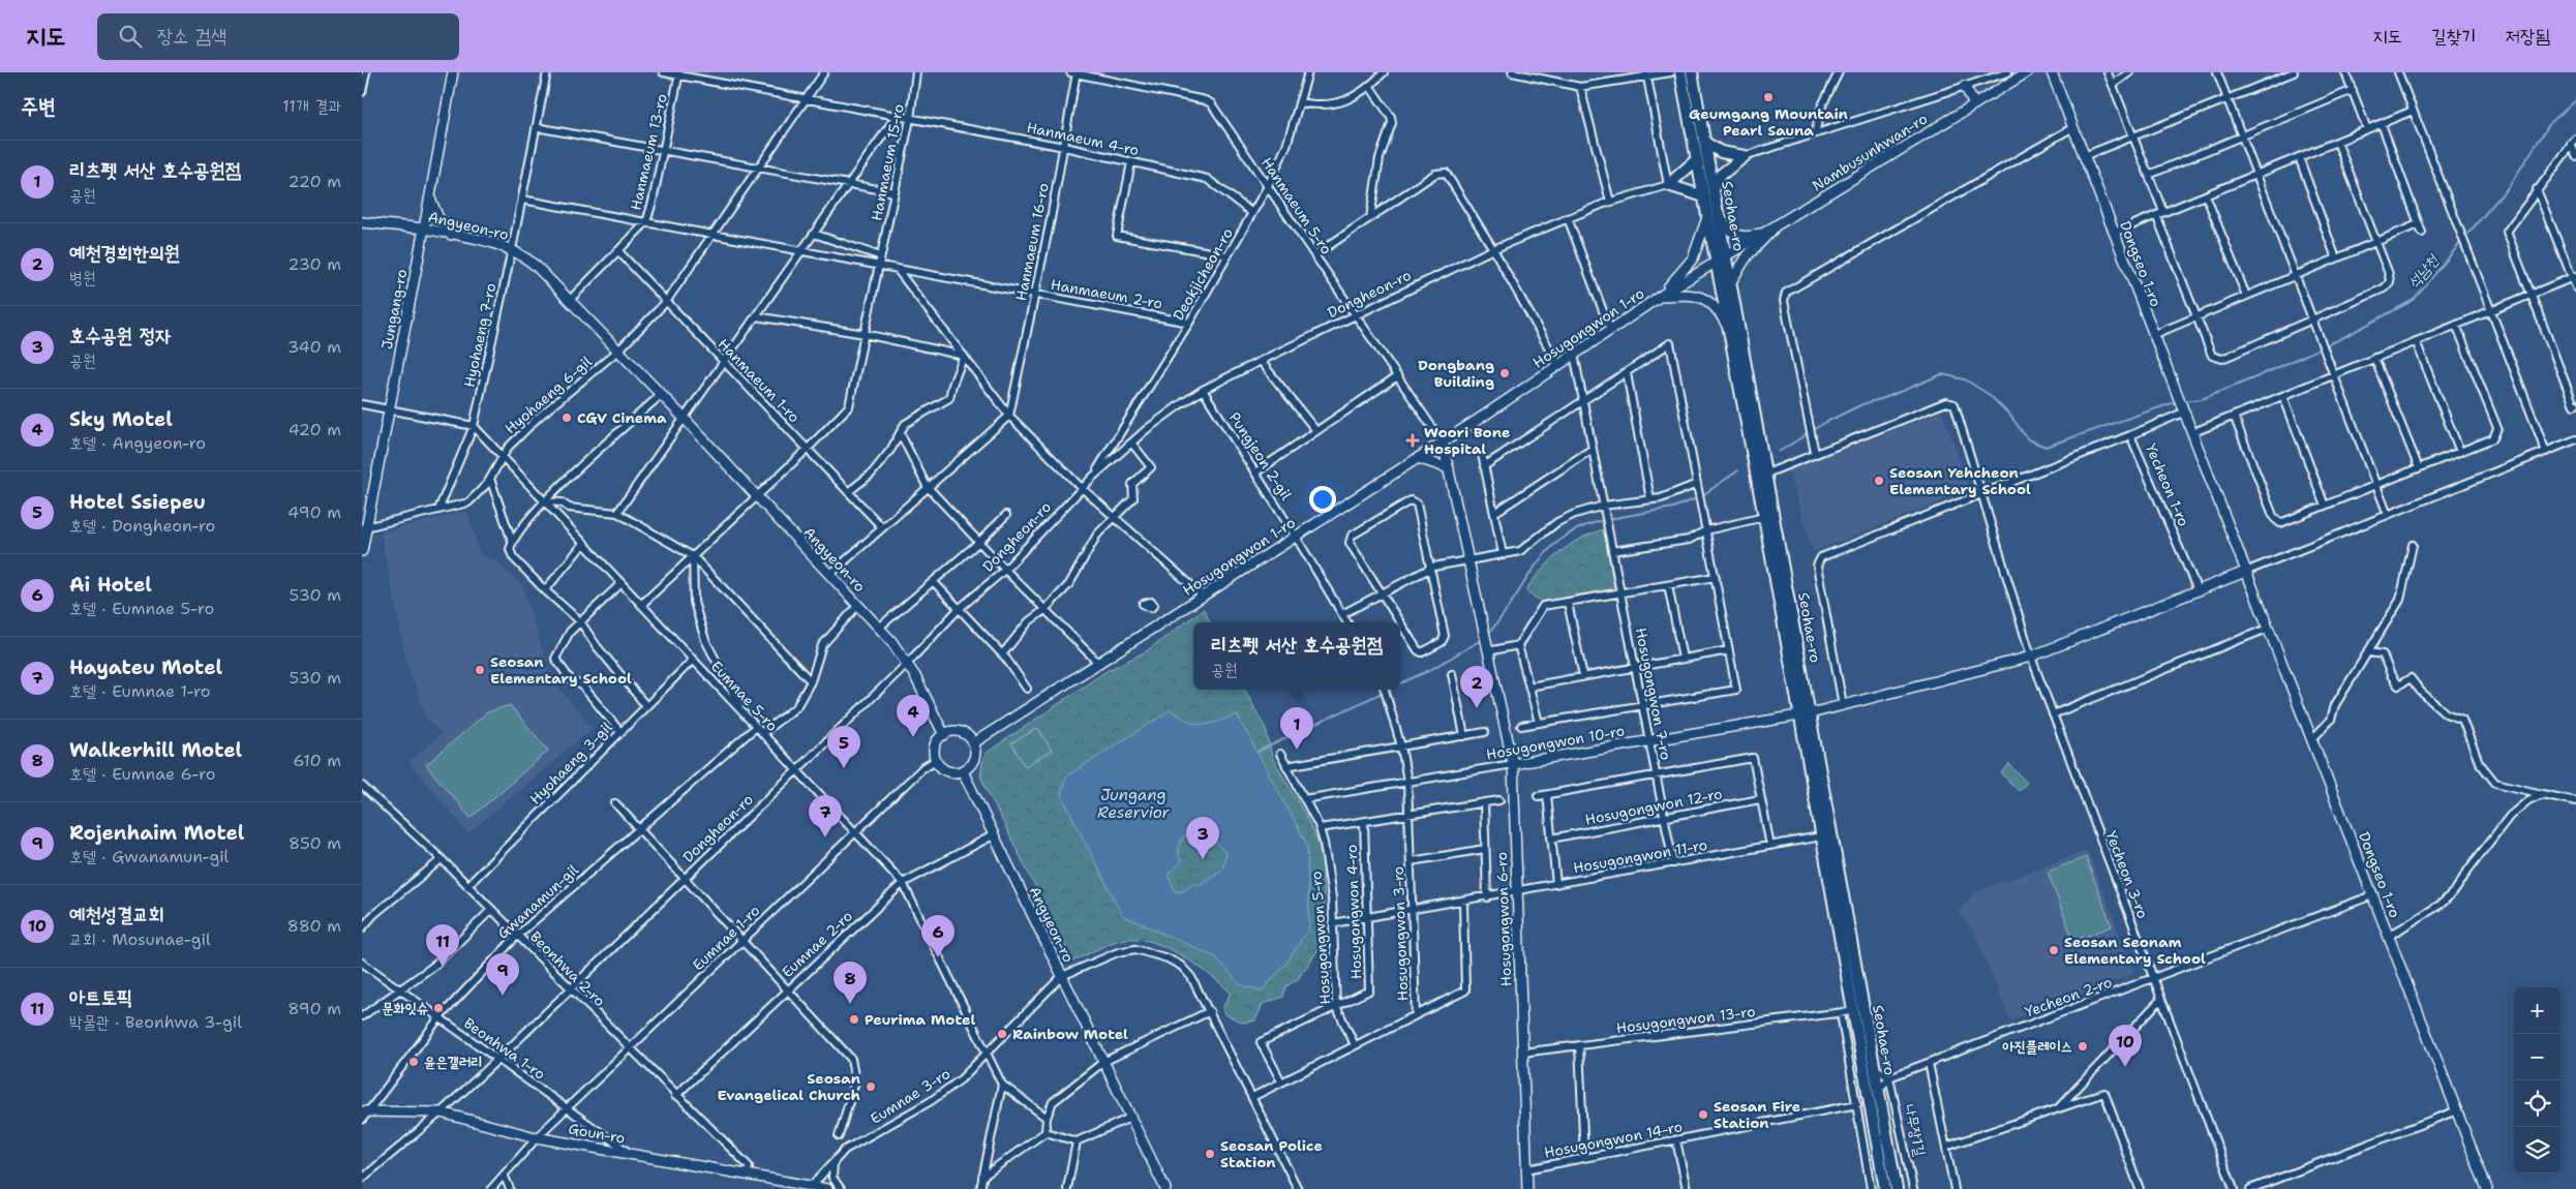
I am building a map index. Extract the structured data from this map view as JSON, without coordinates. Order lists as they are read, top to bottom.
{
  "streets": {
    "main road": ["Seohae-ro"],
    "street": [
      "Hanmaeum 4-ro",
      "Hanmaeum 13-ro",
      "Nambusunhwan-ro",
      "Hanmaeum 15-ro",
      "Hanmaeum 5-ro",
      "Angyeon-ro",
      "Hanmaeum 16-ro",
      "Dongseo 1-ro",
      "Deokjicheon-ro",
      "Hanmaeum 2-ro",
      "Dongheon-ro",
      "Jungang-ro",
      "Hosugongwon 1-ro",
      "Hyohaeng 7-ro",
      "Hanmaeum 1-ro",
      "Hyohaeng 6-gil",
      "Pungjeon 2-gil",
      "Yecheon 1-ro",
      "Hosugongwon 7-ro",
      "Eumnae 5-ro",
      "Hosugongwon 10-ro",
      "Hyohaeng 3-gil",
      "Hosugongwon 12-ro",
      "Hosugongwon 11-ro",
      "Yecheon 3-ro",
      "Gwanamun-gil",
      "Hosugongwon 4-ro",
      "Hosugongwon 6-ro",
      "Hosugongwon 3-ro",
      "Eumnae 1-ro",
      "Hosugongwon 5-ro",
      "Eumnae 2-ro",
      "Beonhwa 2-ro",
      "Yecheon 2-ro",
      "Hosugongwon 13-ro",
      "Beonhwa 1-ro",
      "Eumnae 3-ro",
      "나무장1길",
      "Goun-ro",
      "Hosugongwon 14-ro"
    ]
  },
  "crossings": [
    ["Hanmaeum 4-ro", "Hanmaeum 13-ro"],
    ["Hanmaeum 4-ro", "Hanmaeum 15-ro"],
    ["Hanmaeum 4-ro", "Hanmaeum 16-ro"],
    ["Hanmaeum 4-ro", "Deokjicheon-ro"],
    ["Hanmaeum 13-ro", "Angyeon-ro"],
    ["Hanmaeum 13-ro", "Hanmaeum 2-ro"],
    ["Hanmaeum 13-ro", "Hanmaeum 1-ro"],
    ["Nambusunhwan-ro", "Seohae-ro"],
    ["Nambusunhwan-ro", "Hosugongwon 1-ro"],
    ["Hanmaeum 15-ro", "Angyeon-ro"],
    ["Hanmaeum 15-ro", "Hanmaeum 2-ro"],
    ["Hanmaeum 15-ro", "Hanmaeum 1-ro"],
    ["Hanmaeum 15-ro", "Eumnae 5-ro"],
    ["Hanmaeum 5-ro", "Hanmaeum 16-ro"],
    ["Hanmaeum 5-ro", "Deokjicheon-ro"],
    ["Hanmaeum 5-ro", "Dongheon-ro"],
    ["Hanmaeum 5-ro", "Hosugongwon 1-ro"],
    ["Seohae-ro", "Hosugongwon 1-ro"],
    ["Seohae-ro", "Hosugongwon 10-ro"],
    ["Seohae-ro", "Hosugongwon 11-ro"],
    ["Seohae-ro", "Yecheon 2-ro"],
    ["Seohae-ro", "Hosugongwon 13-ro"],
    ["Angyeon-ro", "Dongheon-ro"],
    ["Angyeon-ro", "Jungang-ro"],
    ["Angyeon-ro", "Hosugongwon 1-ro"],
    ["Angyeon-ro", "Hyohaeng 7-ro"],
    ["Angyeon-ro", "Hyohaeng 6-gil"],
    ["Angyeon-ro", "Eumnae 1-ro"],
    ["Angyeon-ro", "Eumnae 2-ro"],
    ["Angyeon-ro", "Eumnae 3-ro"],
    ["Hanmaeum 16-ro", "Hanmaeum 2-ro"],
    ["Dongseo 1-ro", "Yecheon 2-ro"],
    ["Deokjicheon-ro", "Hanmaeum 2-ro"],
    ["Deokjicheon-ro", "Dongheon-ro"],
    ["Hanmaeum 2-ro", "Hyohaeng 7-ro"],
    ["Dongheon-ro", "Pungjeon 2-gil"],
    ["Dongheon-ro", "Eumnae 5-ro"],
    ["Dongheon-ro", "Beonhwa 2-ro"],
    ["Dongheon-ro", "Beonhwa 1-ro"],
    ["Dongheon-ro", "Goun-ro"],
    ["Jungang-ro", "Hyohaeng 6-gil"],
    ["Hosugongwon 1-ro", "Pungjeon 2-gil"],
    ["Hosugongwon 1-ro", "Eumnae 1-ro"],
    ["Hyohaeng 7-ro", "Hyohaeng 6-gil"],
    ["Hyohaeng 7-ro", "Eumnae 5-ro"],
    ["Hyohaeng 6-gil", "Eumnae 5-ro"],
    ["Yecheon 1-ro", "Yecheon 3-ro"],
    ["Hosugongwon 7-ro", "Hosugongwon 10-ro"],
    ["Hosugongwon 7-ro", "Hosugongwon 12-ro"],
    ["Hosugongwon 7-ro", "Hosugongwon 11-ro"],
    ["Eumnae 5-ro", "Hyohaeng 3-gil"],
    ["Eumnae 5-ro", "Gwanamun-gil"],
    ["Eumnae 5-ro", "Eumnae 1-ro"],
    ["Eumnae 5-ro", "Eumnae 2-ro"],
    ["Eumnae 5-ro", "Eumnae 3-ro"],
    ["Hosugongwon 10-ro", "Hosugongwon 6-ro"],
    ["Hosugongwon 10-ro", "Hosugongwon 3-ro"],
    ["Hosugongwon 10-ro", "Hosugongwon 5-ro"],
    ["Hyohaeng 3-gil", "Beonhwa 2-ro"],
    ["Hosugongwon 12-ro", "Hosugongwon 11-ro"],
    ["Hosugongwon 11-ro", "Hosugongwon 4-ro"],
    ["Hosugongwon 11-ro", "Hosugongwon 6-ro"],
    ["Hosugongwon 11-ro", "Hosugongwon 3-ro"],
    ["Hosugongwon 11-ro", "Hosugongwon 5-ro"],
    ["Yecheon 3-ro", "Yecheon 2-ro"],
    ["Gwanamun-gil", "Beonhwa 2-ro"],
    ["Gwanamun-gil", "Beonhwa 1-ro"],
    ["Gwanamun-gil", "Goun-ro"],
    ["Hosugongwon 4-ro", "Hosugongwon 3-ro"],
    ["Hosugongwon 4-ro", "Hosugongwon 5-ro"],
    ["Hosugongwon 6-ro", "Hosugongwon 13-ro"],
    ["Hosugongwon 6-ro", "Hosugongwon 14-ro"],
    ["Hosugongwon 3-ro", "Hosugongwon 5-ro"],
    ["Eumnae 1-ro", "Beonhwa 2-ro"],
    ["Eumnae 1-ro", "Beonhwa 1-ro"],
    ["Eumnae 1-ro", "Goun-ro"],
    ["Eumnae 2-ro", "Beonhwa 2-ro"],
    ["Beonhwa 2-ro", "Goun-ro"],
    ["Yecheon 2-ro", "나무장1길"],
    ["Beonhwa 1-ro", "Goun-ro"],
    ["Eumnae 3-ro", "Goun-ro"]
  ],
  "water": ["석남천", "Jungang Reservior"],
  "places": {
    "other": [
      "Geumgang Mountain Pearl Sauna",
      "Dongbang Building",
      "CGV Cinema",
      "Seosan Yehcheon Elementary School",
      "Seosan Elementary School",
      "Seosan Seonam Elementary School",
      "문화잇슈",
      "Peurima Motel",
      "Rainbow Motel",
      "아진플레이스",
      "윤은갤러리",
      "Seosan Evangelical Church",
      "Seosan Fire Station",
      "Seosan Police Station"
    ],
    "health": ["Woori Bone Hospital"]
  },
  "page": {
    "header": "지도",
    "search": "장소 검색",
    "nav": ["지도", "길찾기", "저장됨"],
    "heading": ["주변", "11개 결과"],
    "list": [
      {
        "mark": "1",
        "name": "리츠펫 서산 호수공원점",
        "note": "공원",
        "value": "220 m"
      },
      {
        "mark": "2",
        "name": "예천경희한의원",
        "note": "병원",
        "value": "230 m"
      },
      {
        "mark": "3",
        "name": "호수공원 정자",
        "note": "공원",
        "value": "340 m"
      },
      {
        "mark": "4",
        "name": "Sky Motel",
        "note": "호텔 · Angyeon-ro",
        "value": "420 m"
      },
      {
        "mark": "5",
        "name": "Hotel Ssiepeu",
        "note": "호텔 · Dongheon-ro",
        "value": "490 m"
      },
      {
        "mark": "6",
        "name": "Ai Hotel",
        "note": "호텔 · Eumnae 5-ro",
        "value": "530 m"
      },
      {
        "mark": "7",
        "name": "Hayateu Motel",
        "note": "호텔 · Eumnae 1-ro",
        "value": "530 m"
      },
      {
        "mark": "8",
        "name": "Walkerhill Motel",
        "note": "호텔 · Eumnae 6-ro",
        "value": "610 m"
      },
      {
        "mark": "9",
        "name": "Rojenhaim Motel",
        "note": "호텔 · Gwanamun-gil",
        "value": "850 m"
      },
      {
        "mark": "10",
        "name": "예천성결교회",
        "note": "교회 · Mosunae-gil",
        "value": "880 m"
      },
      {
        "mark": "11",
        "name": "아트토픽",
        "note": "박물관 · Beonhwa 3-gil",
        "value": "890 m"
      }
    ],
    "popup": ["리츠펫 서산 호수공원점", "공원"],
    "pins": [
      "2",
      "4",
      "1",
      "5",
      "7",
      "3",
      "6",
      "11",
      "9",
      "8",
      "10"
    ],
    "map_buttons": ["+", "−"]
  }
}
